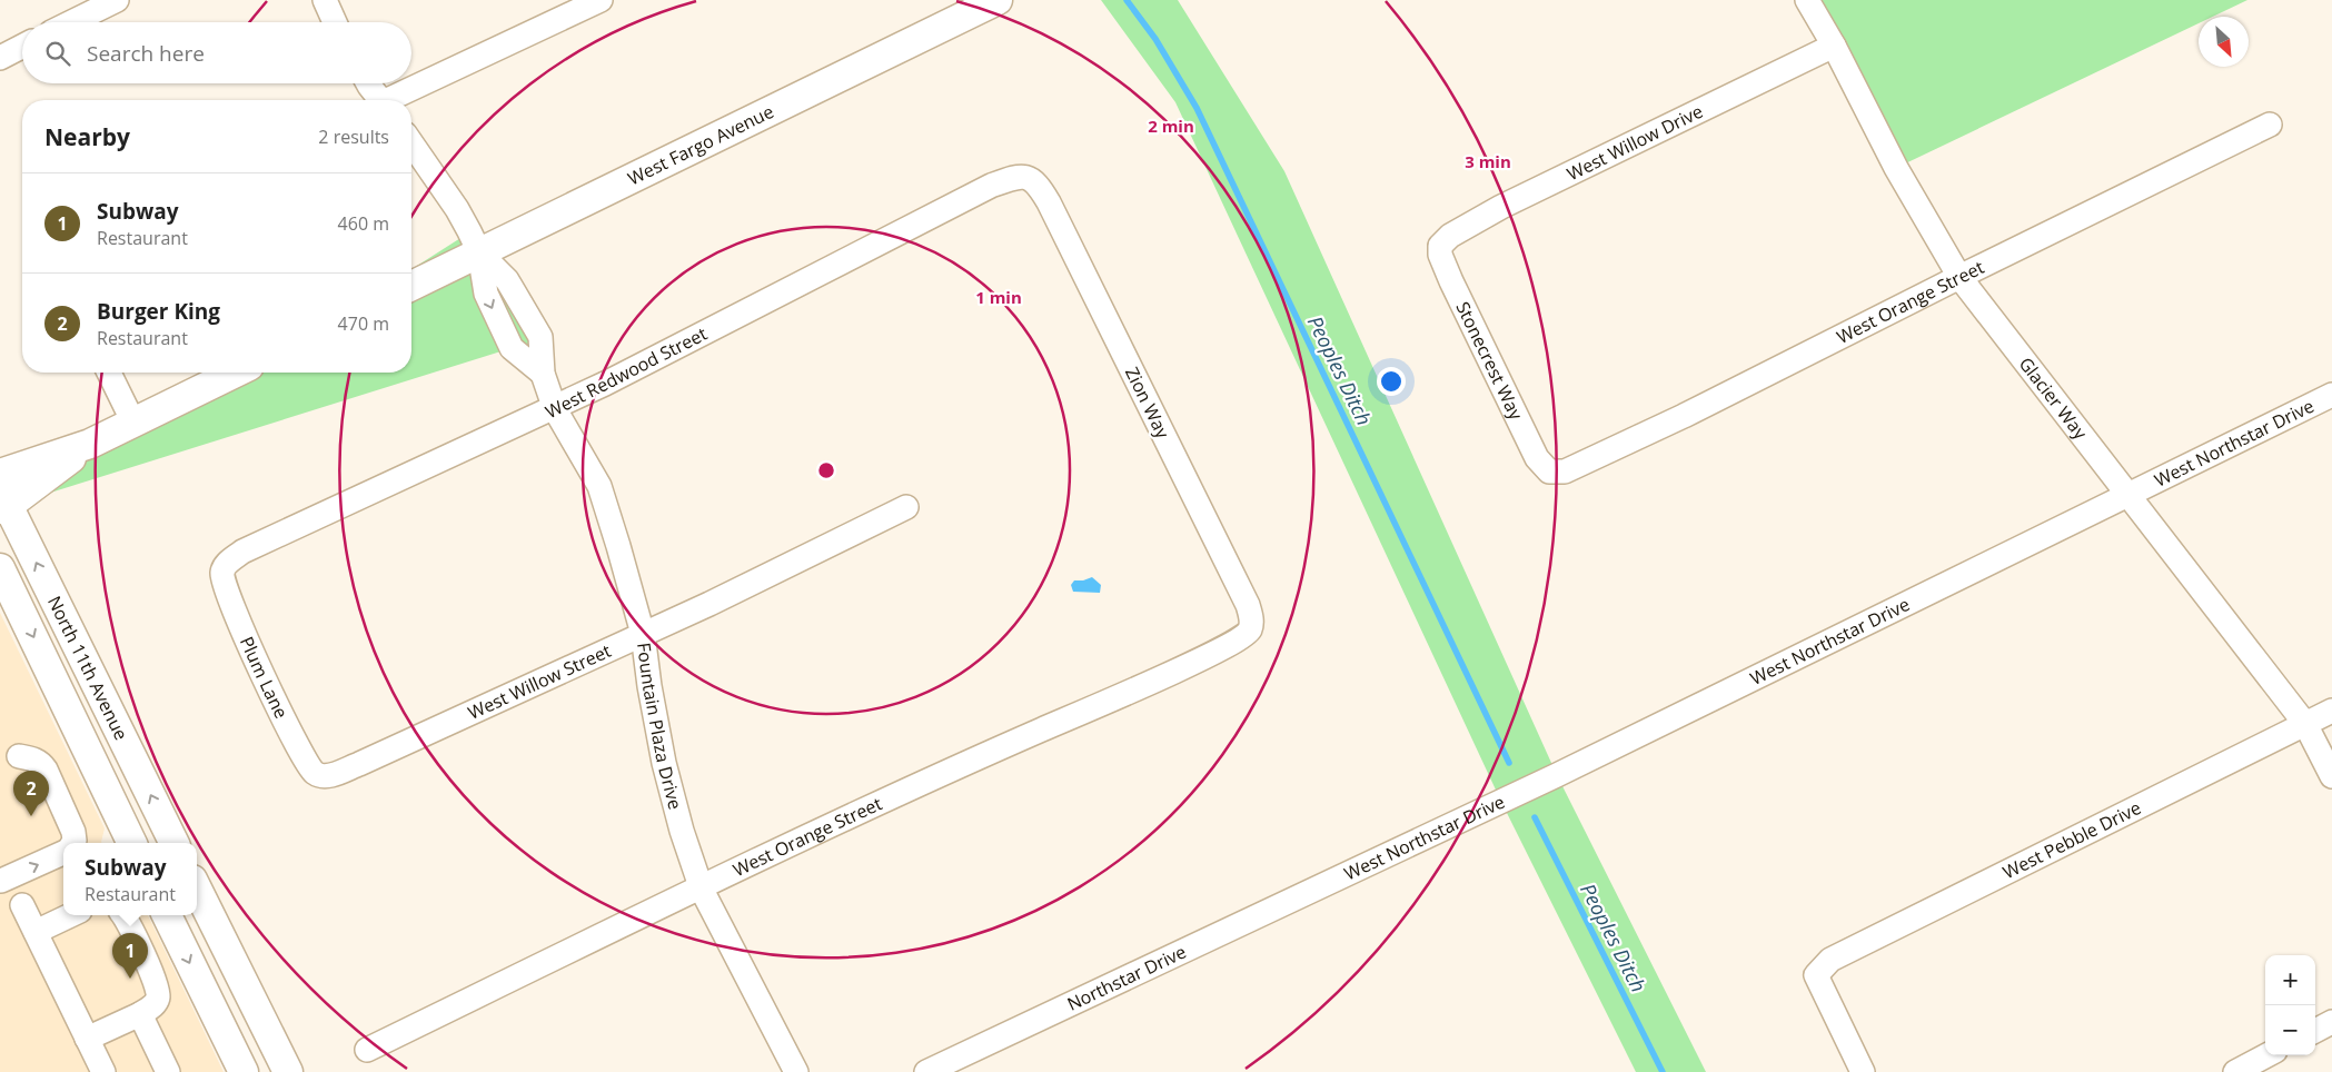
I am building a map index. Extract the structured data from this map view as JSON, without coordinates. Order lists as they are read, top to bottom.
{
  "streets": {
    "main road": ["West Fargo Avenue", "North 11th Avenue"],
    "street": [
      "West Willow Drive",
      "West Orange Street",
      "Stonecrest Way",
      "West Redwood Street",
      "Glacier Way",
      "Zion Way",
      "West Northstar Drive",
      "Plum Lane",
      "West Willow Street",
      "Fountain Plaza Drive",
      "West Pebble Drive",
      "Northstar Drive"
    ]
  },
  "crossings": [
    ["West Willow Drive", "Stonecrest Way"],
    ["West Willow Drive", "Glacier Way"],
    ["West Fargo Avenue", "Fountain Plaza Drive"],
    ["West Orange Street", "Stonecrest Way"],
    ["West Orange Street", "Glacier Way"],
    ["West Orange Street", "Zion Way"],
    ["West Orange Street", "Fountain Plaza Drive"],
    ["West Redwood Street", "Zion Way"],
    ["West Redwood Street", "Plum Lane"],
    ["West Redwood Street", "Fountain Plaza Drive"],
    ["Glacier Way", "West Northstar Drive"],
    ["Glacier Way", "West Pebble Drive"],
    ["West Northstar Drive", "Northstar Drive"],
    ["Plum Lane", "West Willow Street"],
    ["West Willow Street", "Fountain Plaza Drive"]
  ],
  "water": ["Peoples Ditch"],
  "north": "bottom right",
  "page": {
    "search": "Search here",
    "heading": ["Nearby", "2 results"],
    "list": [
      {
        "mark": "1",
        "name": "Subway",
        "note": "Restaurant",
        "value": "460 m"
      },
      {
        "mark": "2",
        "name": "Burger King",
        "note": "Restaurant",
        "value": "470 m"
      }
    ],
    "pins": ["2", "1"],
    "popup": ["Subway", "Restaurant"],
    "map_buttons": ["+", "−"]
  },
  "rings": ["2 min", "3 min", "1 min"]
}
